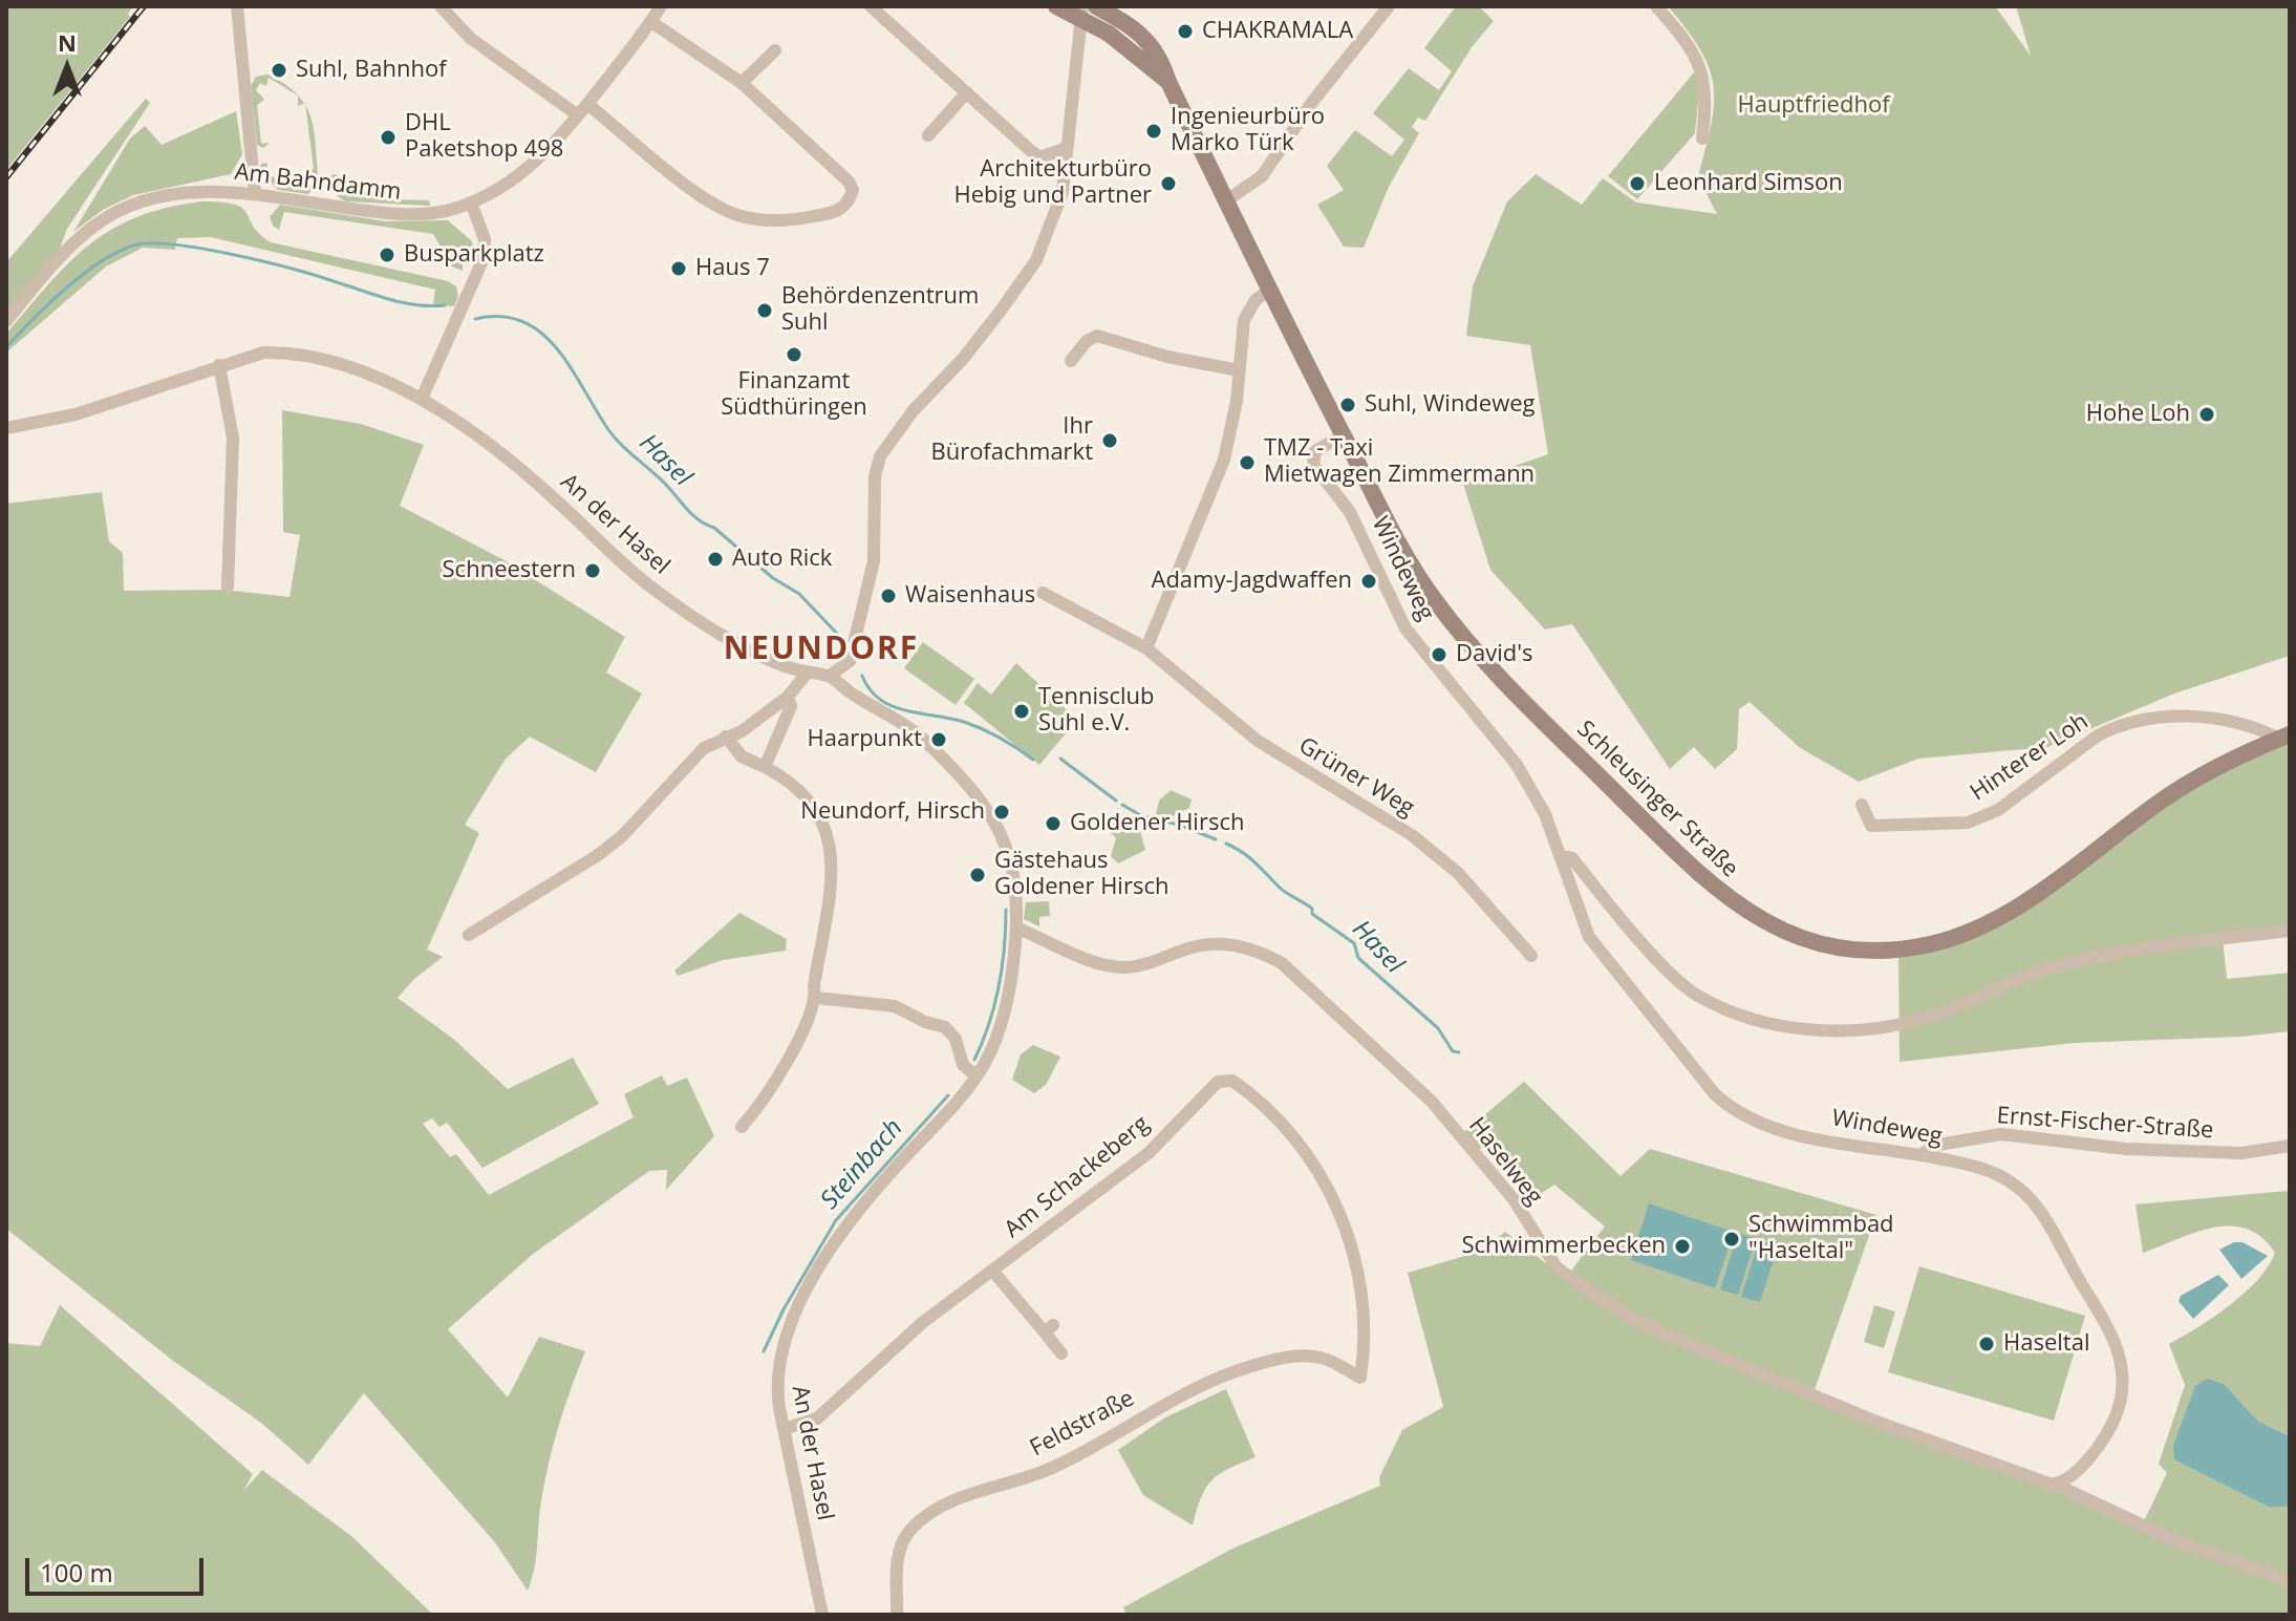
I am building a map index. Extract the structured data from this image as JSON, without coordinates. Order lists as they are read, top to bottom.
{
  "streets": {
    "main road": ["Schleusinger Straße"],
    "street": [
      "Am Bahndamm",
      "An der Hasel",
      "Windeweg",
      "Hinterer Loh",
      "Grüner Weg",
      "Ernst-Fischer-Straße",
      "Haselweg",
      "Am Schackeberg",
      "Feldstraße"
    ]
  },
  "crossings": [
    ["An der Hasel", "Haselweg"],
    ["An der Hasel", "Am Schackeberg"],
    ["Windeweg", "Schleusinger Straße"],
    ["Windeweg", "Ernst-Fischer-Straße"],
    ["Hinterer Loh", "Schleusinger Straße"],
    ["Am Schackeberg", "Feldstraße"]
  ],
  "districts": ["NEUNDORF"],
  "water": ["Hasel", "Steinbach"],
  "parks": ["Hauptfriedhof"],
  "places": [
    "CHAKRAMALA",
    "Suhl, Bahnhof",
    "Ingenieurbüro Marko Türk",
    "DHL Paketshop 498",
    "Architekturbüro Hebig und Partner",
    "Leonhard Simson",
    "Busparkplatz",
    "Haus 7",
    "Behördenzentrum Suhl",
    "Finanzamt Südthüringen",
    "Suhl, Windeweg",
    "Hohe Loh",
    "Ihr Bürofachmarkt",
    "TMZ - Taxi Mietwagen Zimmermann",
    "Auto Rick",
    "Schneestern",
    "Adamy-Jagdwaffen",
    "Waisenhaus",
    "David's",
    "Tennisclub Suhl e.V.",
    "Haarpunkt",
    "Neundorf, Hirsch",
    "Goldener Hirsch",
    "Gästehaus Goldener Hirsch",
    "Schwimmbad \"Haseltal\"",
    "Schwimmerbecken",
    "Haseltal"
  ],
  "scale_bar": "100 m",
  "north": "top"
}
